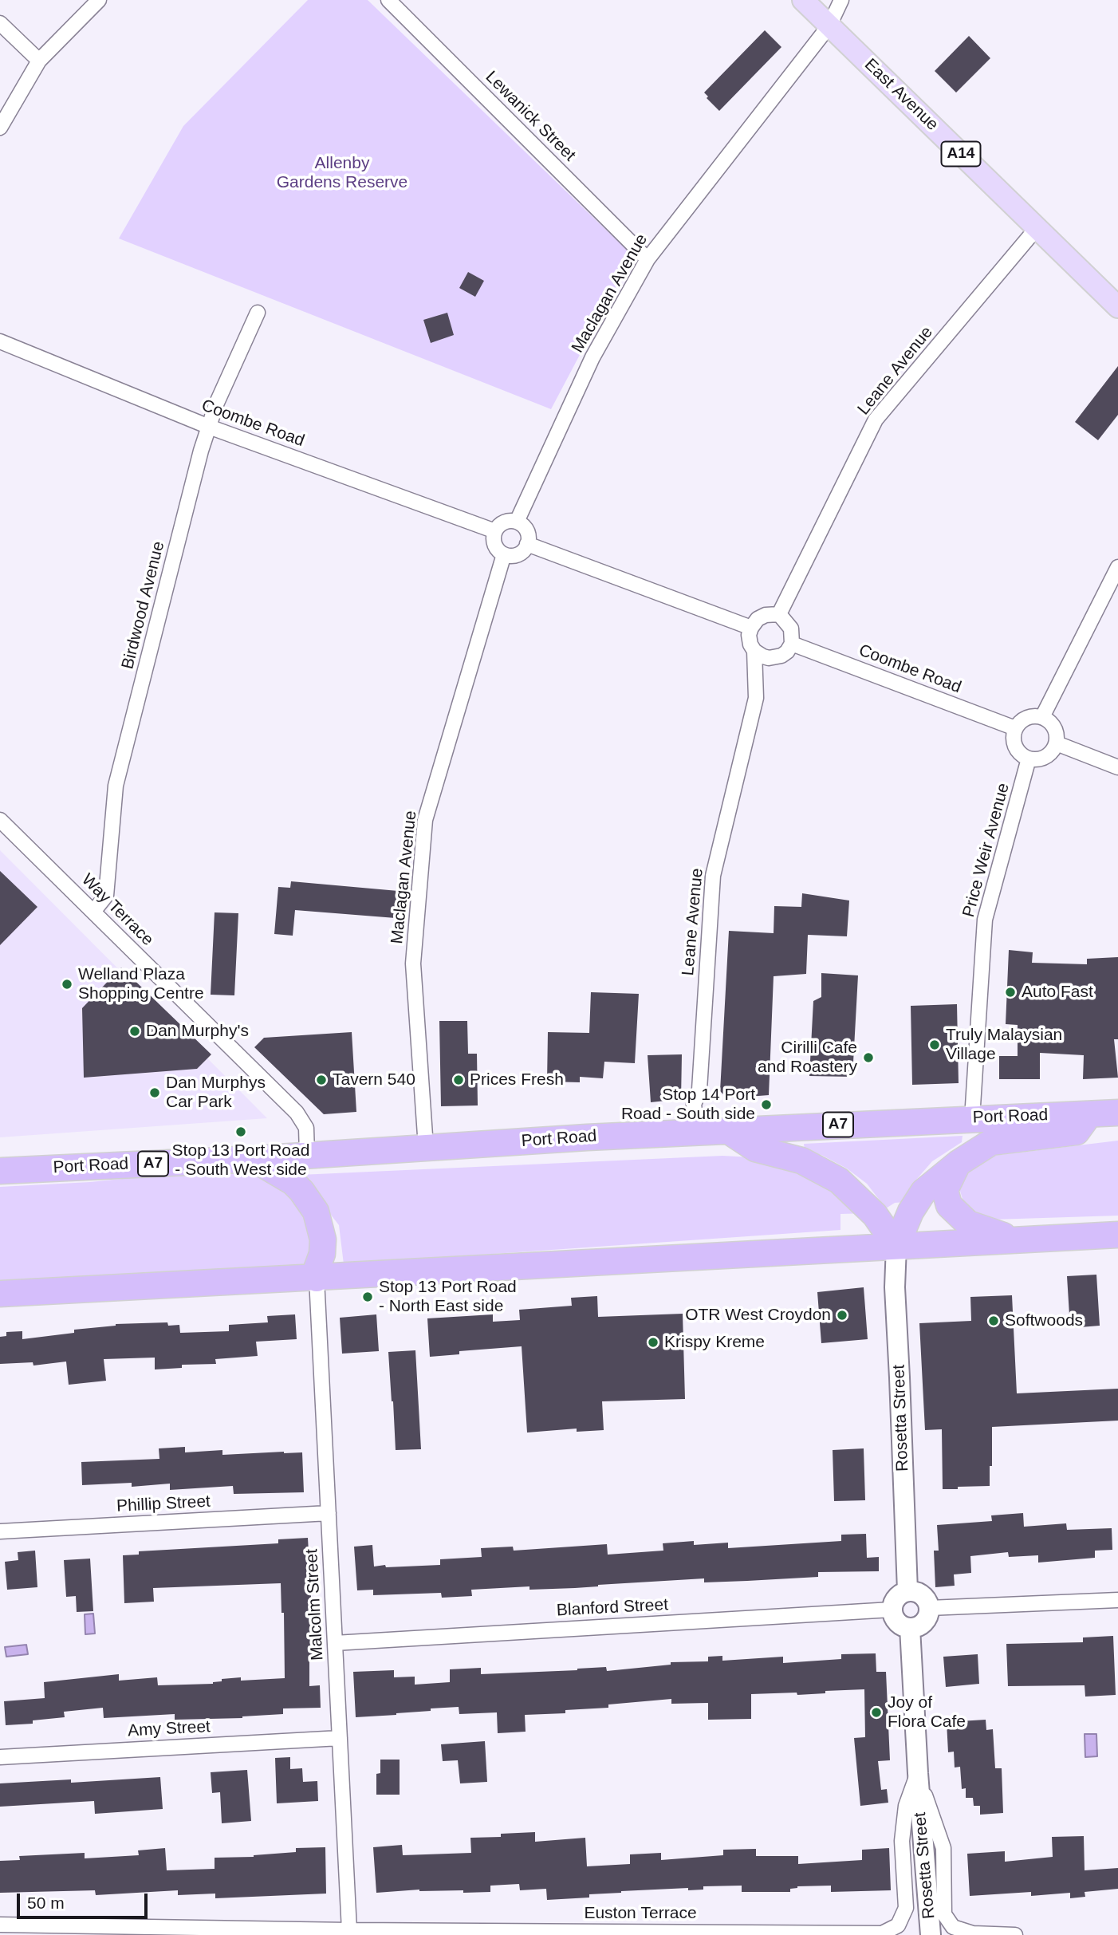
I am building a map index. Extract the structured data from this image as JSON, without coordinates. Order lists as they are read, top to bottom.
{
  "streets": {
    "highway": ["Port Road", "A7"],
    "main road": ["East Avenue", "A14"],
    "street": [
      "Lewanick Street",
      "Maclagan Avenue",
      "Leane Avenue",
      "Coombe Road",
      "Birdwood Avenue",
      "Price Weir Avenue",
      "Way Terrace",
      "Rosetta Street",
      "Phillip Street",
      "Malcolm Street",
      "Blanford Street",
      "Amy Street",
      "Euston Terrace"
    ]
  },
  "crossings": [
    ["East Avenue", "Maclagan Avenue"],
    ["East Avenue", "Leane Avenue"],
    ["Lewanick Street", "Maclagan Avenue"],
    ["Maclagan Avenue", "Coombe Road"],
    ["Maclagan Avenue", "Port Road"],
    ["Leane Avenue", "Coombe Road"],
    ["Leane Avenue", "Port Road"],
    ["Coombe Road", "Birdwood Avenue"],
    ["Coombe Road", "Price Weir Avenue"],
    ["Birdwood Avenue", "Way Terrace"],
    ["Price Weir Avenue", "Port Road"],
    ["Way Terrace", "Port Road"],
    ["Rosetta Street", "Blanford Street"],
    ["Rosetta Street", "Euston Terrace"],
    ["Phillip Street", "Malcolm Street"],
    ["Malcolm Street", "Blanford Street"],
    ["Malcolm Street", "Amy Street"],
    ["Malcolm Street", "Euston Terrace"]
  ],
  "parks": ["Allenby Gardens Reserve"],
  "places": [
    "Welland Plaza Shopping Centre",
    "Auto Fast",
    "Dan Murphy's",
    "Truly Malaysian Village",
    "Cirilli Cafe and Roastery",
    "Tavern 540",
    "Prices Fresh",
    "Dan Murphys Car Park",
    "Stop 14 Port Road - South side",
    "Stop 13 Port Road - South West side",
    "Stop 13 Port Road - North East side",
    "OTR West Croydon",
    "Softwoods",
    "Krispy Kreme",
    "Joy of Flora Cafe"
  ],
  "scale_bar": "50 m"
}
